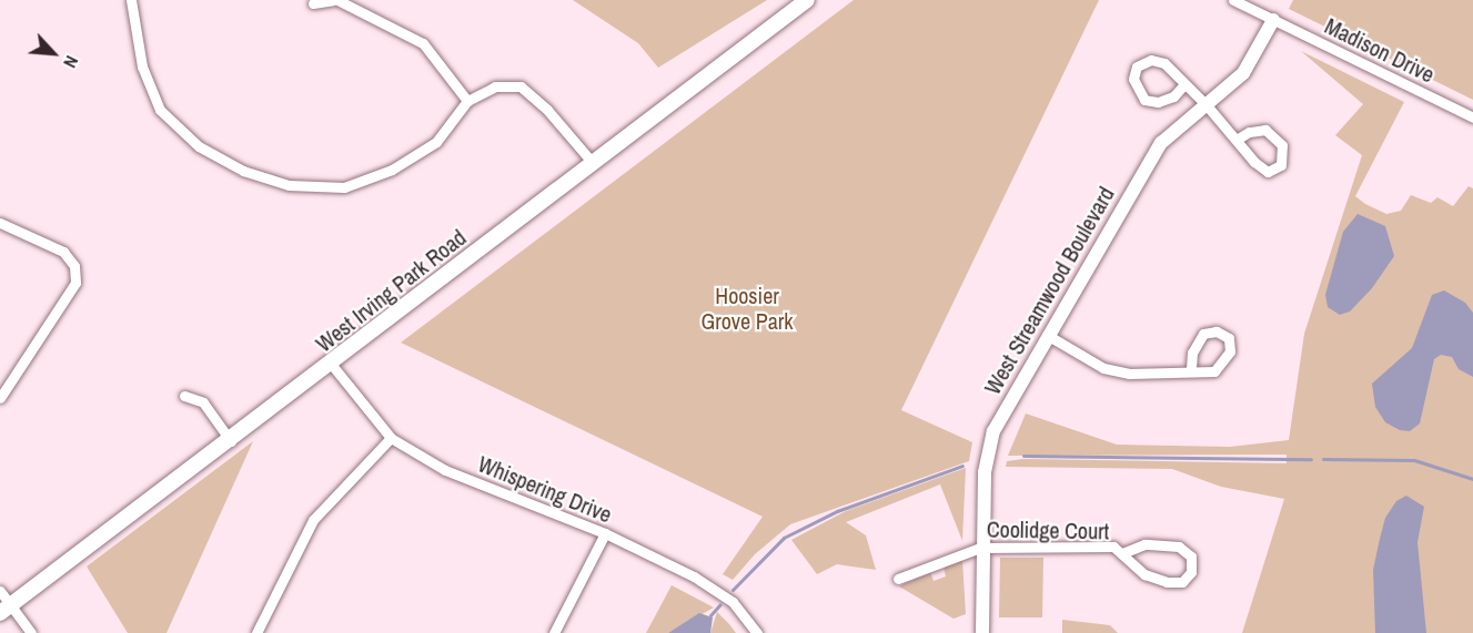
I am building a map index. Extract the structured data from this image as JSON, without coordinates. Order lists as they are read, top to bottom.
{
  "streets": {
    "main road": ["West Irving Park Road"],
    "street": [
      "Madison Drive",
      "West Streamwood Boulevard",
      "Whispering Drive",
      "Coolidge Court"
    ]
  },
  "crossings": [
    ["Madison Drive", "West Streamwood Boulevard"],
    ["West Irving Park Road", "Whispering Drive"],
    ["West Streamwood Boulevard", "Coolidge Court"]
  ],
  "parks": ["Hoosier Grove Park"],
  "north": "bottom right"
}
